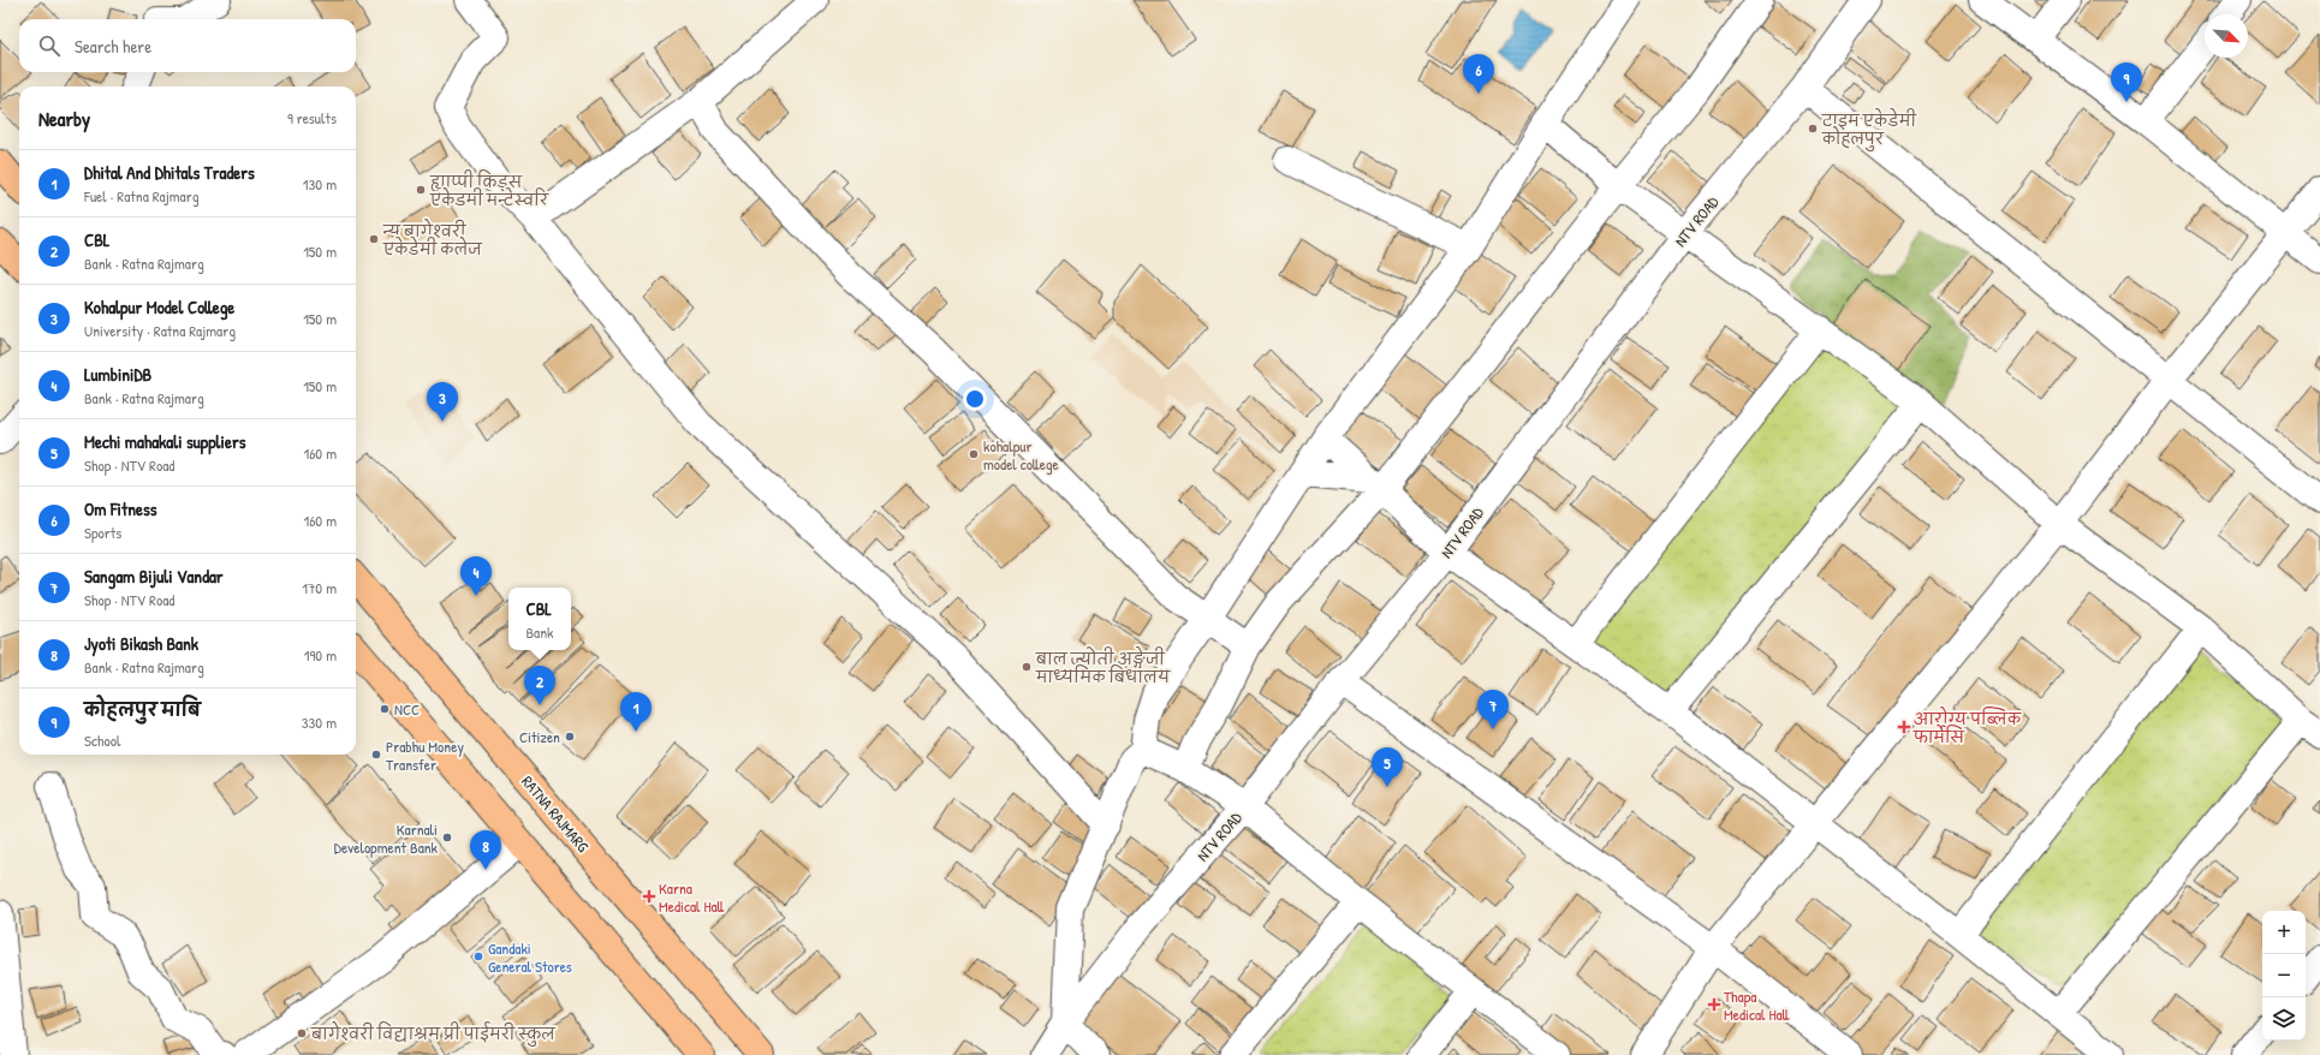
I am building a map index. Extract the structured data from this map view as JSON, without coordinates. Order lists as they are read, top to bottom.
{
  "streets": {
    "highway": ["RATNA RAJMARG"],
    "street": ["NTV ROAD"]
  },
  "places": {
    "other": [
      "टाइम एकेडेमी कोहलपुर",
      "ह्याप्पी किड्स एकेडमी मन्टेस्वरि",
      "न्यु बागेश्वरी एकेडेमी कलेज",
      "kohalpur model college",
      "बाल ज्योती अङ्ग्रेजी माध्यमिक बिधालय",
      "NCC",
      "Citizen",
      "Prabhu Money Transfer",
      "Karnali Development Bank",
      "Gandaki General Stores",
      "बागेश्वरी विद्याश्रम प्री पाईमरी स्कुल"
    ],
    "health": ["आरोग्य पब्लिक फार्मेसि", "Karna Medical Hall", "Thapa Medical Hall"]
  },
  "north": "bottom right",
  "page": {
    "search": "Search here",
    "pins": [
      "6",
      "9",
      "3",
      "4",
      "2",
      "7",
      "1",
      "5",
      "8"
    ],
    "heading": ["Nearby", "9 results"],
    "list": [
      {
        "mark": "1",
        "name": "Dhital And Dhitals Traders",
        "note": "Fuel · Ratna Rajmarg",
        "value": "130 m"
      },
      {
        "mark": "2",
        "name": "CBL",
        "note": "Bank · Ratna Rajmarg",
        "value": "150 m"
      },
      {
        "mark": "3",
        "name": "Kohalpur Model College",
        "note": "University · Ratna Rajmarg",
        "value": "150 m"
      },
      {
        "mark": "4",
        "name": "LumbiniDB",
        "note": "Bank · Ratna Rajmarg",
        "value": "150 m"
      },
      {
        "mark": "5",
        "name": "Mechi mahakali suppliers",
        "note": "Shop · NTV Road",
        "value": "160 m"
      },
      {
        "mark": "6",
        "name": "Om Fitness",
        "note": "Sports",
        "value": "160 m"
      },
      {
        "mark": "7",
        "name": "Sangam Bijuli Vandar",
        "note": "Shop · NTV Road",
        "value": "170 m"
      },
      {
        "mark": "8",
        "name": "Jyoti Bikash Bank",
        "note": "Bank · Ratna Rajmarg",
        "value": "190 m"
      },
      {
        "mark": "9",
        "name": "कोहलपुर माबि",
        "note": "School",
        "value": "330 m"
      }
    ],
    "popup": ["CBL", "Bank"],
    "map_buttons": ["+", "−"]
  }
}
